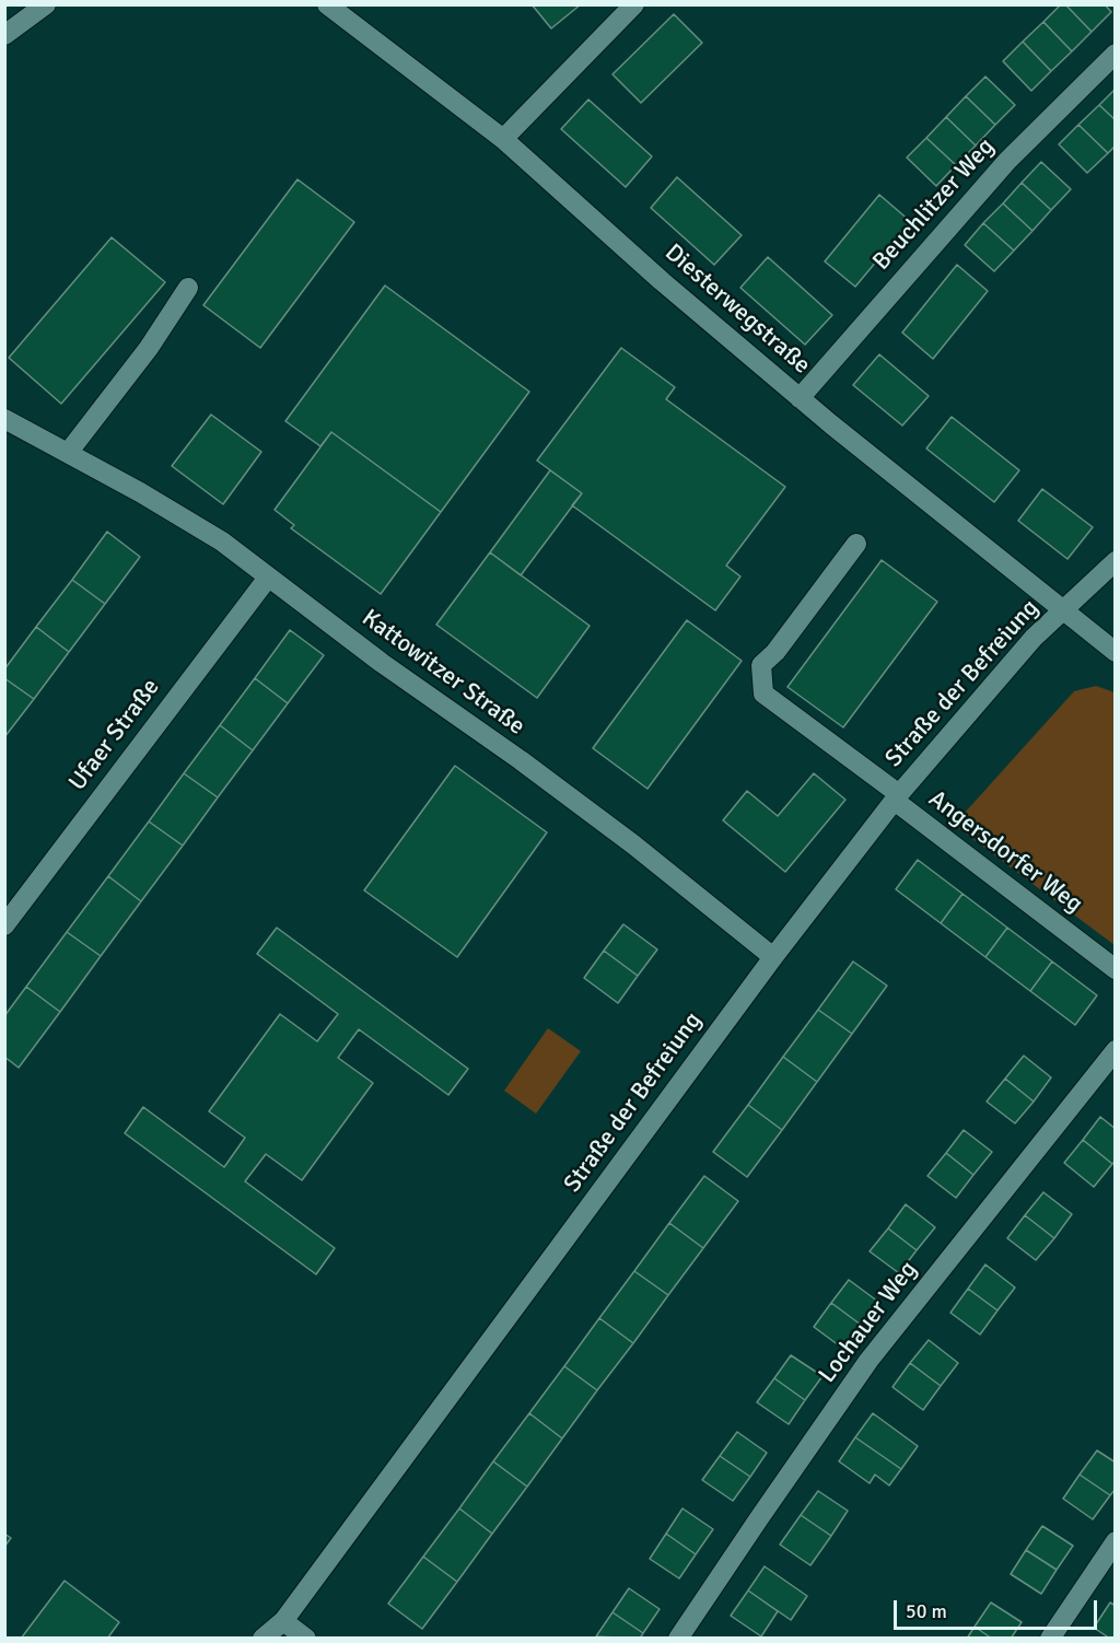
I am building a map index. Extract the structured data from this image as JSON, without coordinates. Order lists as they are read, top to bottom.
{
  "streets": {
    "street": [
      "Beuchlitzer Weg",
      "Diesterwegstraße",
      "Kattowitzer Straße",
      "Straße der Befreiung",
      "Ufaer Straße",
      "Angersdorfer Weg",
      "Lochauer Weg"
    ]
  },
  "crossings": [
    ["Beuchlitzer Weg", "Diesterwegstraße"],
    ["Diesterwegstraße", "Straße der Befreiung"],
    ["Kattowitzer Straße", "Straße der Befreiung"],
    ["Kattowitzer Straße", "Ufaer Straße"],
    ["Straße der Befreiung", "Angersdorfer Weg"]
  ],
  "scale_bar": "50 m"
}
